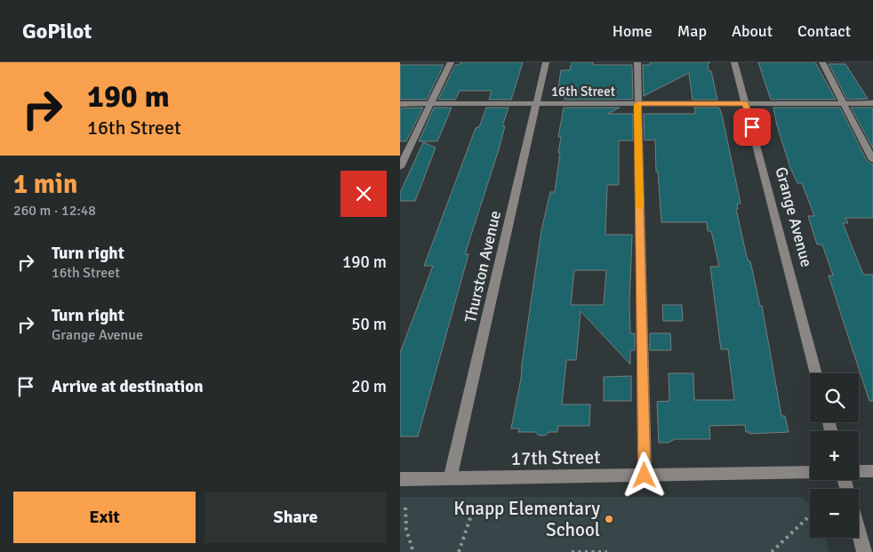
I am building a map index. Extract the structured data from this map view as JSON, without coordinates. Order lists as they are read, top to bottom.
{
  "streets": {
    "street": [
      "16th Street",
      "Grange Avenue",
      "Thurston Avenue",
      "17th Street"
    ]
  },
  "crossings": [
    ["16th Street", "Grange Avenue"],
    ["16th Street", "Thurston Avenue"],
    ["Thurston Avenue", "17th Street"]
  ],
  "places": ["Knapp Elementary School"],
  "page": {
    "header": "GoPilot",
    "nav": [
      "Home",
      "Map",
      "About",
      "Contact"
    ],
    "turn": ["190 m", "16th Street"],
    "heading": ["1 min", "260 m · 12:48"],
    "list": [
      {
        "name": "Turn right",
        "note": "16th Street",
        "value": "190 m"
      },
      {
        "name": "Turn right",
        "note": "Grange Avenue",
        "value": "50 m"
      },
      {
        "name": "Arrive at destination",
        "value": "20 m"
      }
    ],
    "map_buttons": ["+", "−"],
    "buttons": ["Exit", "Share"]
  }
}
